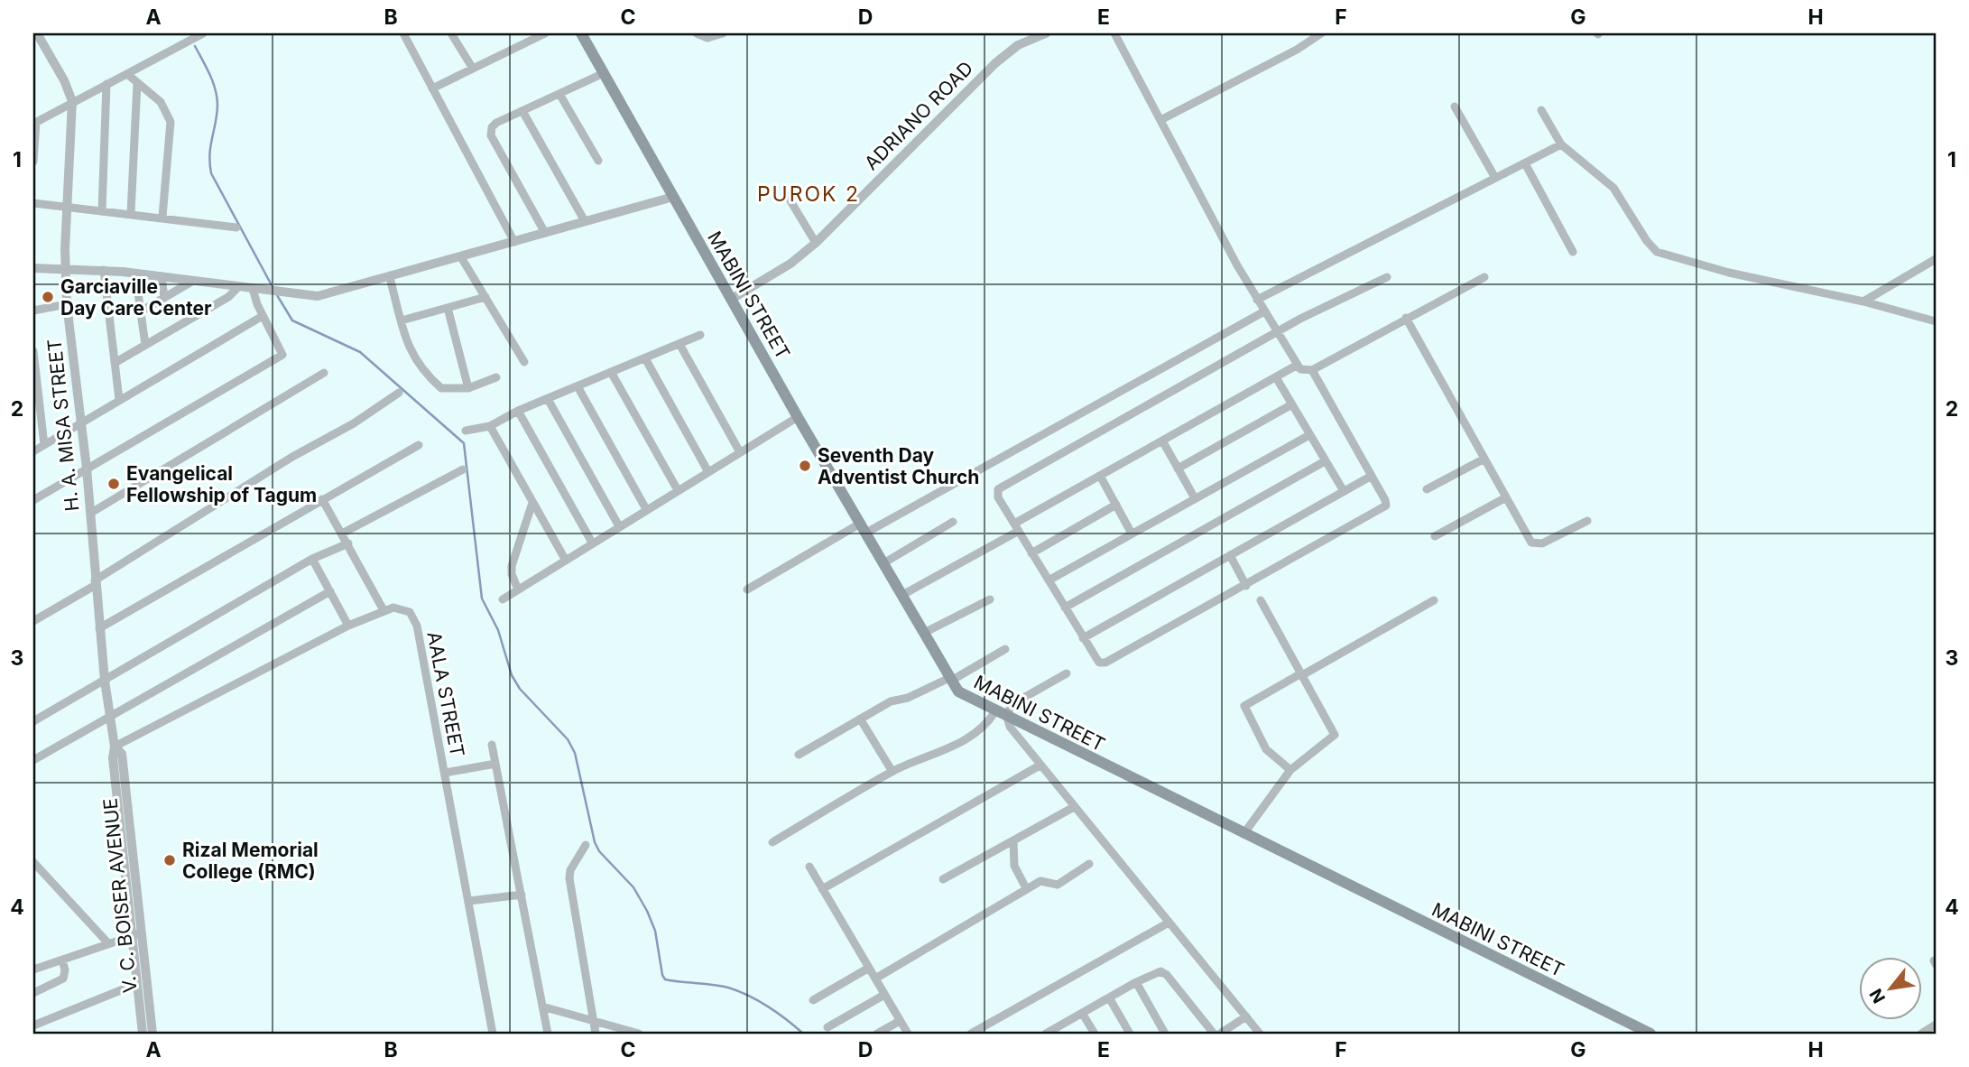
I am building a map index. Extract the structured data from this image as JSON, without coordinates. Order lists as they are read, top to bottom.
{
  "streets": {
    "main road": ["MABINI STREET"],
    "street": [
      "ADRIANO ROAD",
      "H. A. MISA STREET",
      "AALA STREET",
      "V. C. BOISER AVENUE"
    ]
  },
  "crossings": [
    ["ADRIANO ROAD", "MABINI STREET"],
    ["H. A. MISA STREET", "V. C. BOISER AVENUE"]
  ],
  "districts": ["PUROK 2"],
  "places": [
    "Garciaville Day Care Center",
    "Seventh Day Adventist Church",
    "Evangelical Fellowship of Tagum",
    "Rizal Memorial College (RMC)"
  ],
  "north": "bottom left",
  "grid": {
    "columns": [
      "A",
      "B",
      "C",
      "D",
      "E",
      "F",
      "G",
      "H"
    ],
    "rows": [
      "1",
      "2",
      "3",
      "4"
    ]
  }
}
